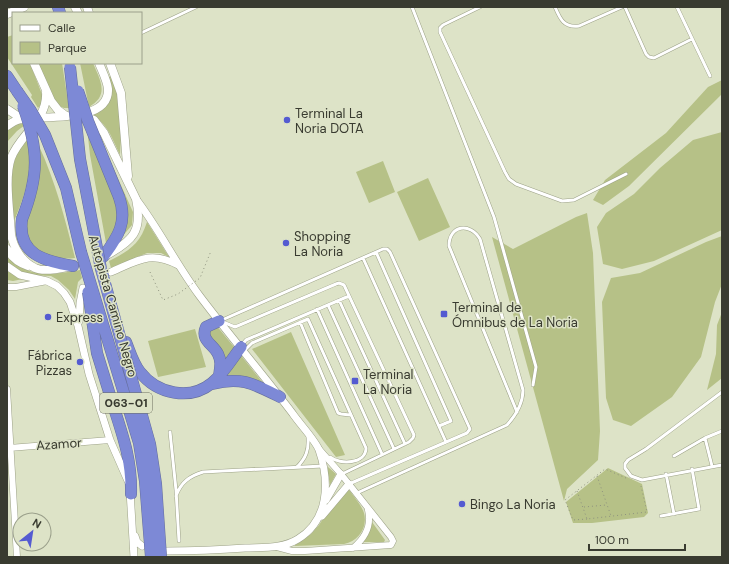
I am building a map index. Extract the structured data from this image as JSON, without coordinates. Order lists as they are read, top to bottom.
{
  "streets": {
    "highway": ["Autopista Camino Negro", "063-01"],
    "street": ["Azamor"]
  },
  "places": {
    "other": [
      "Terminal La Noria DOTA",
      "Shopping La Noria",
      "Express",
      "Fábrica Pizzas",
      "Bingo La Noria"
    ],
    "transit": ["Terminal de Ómnibus de La Noria", "Terminal La Noria"]
  },
  "legend": ["Calle", "Parque"],
  "scale_bar": "100 m",
  "north": "top right"
}
